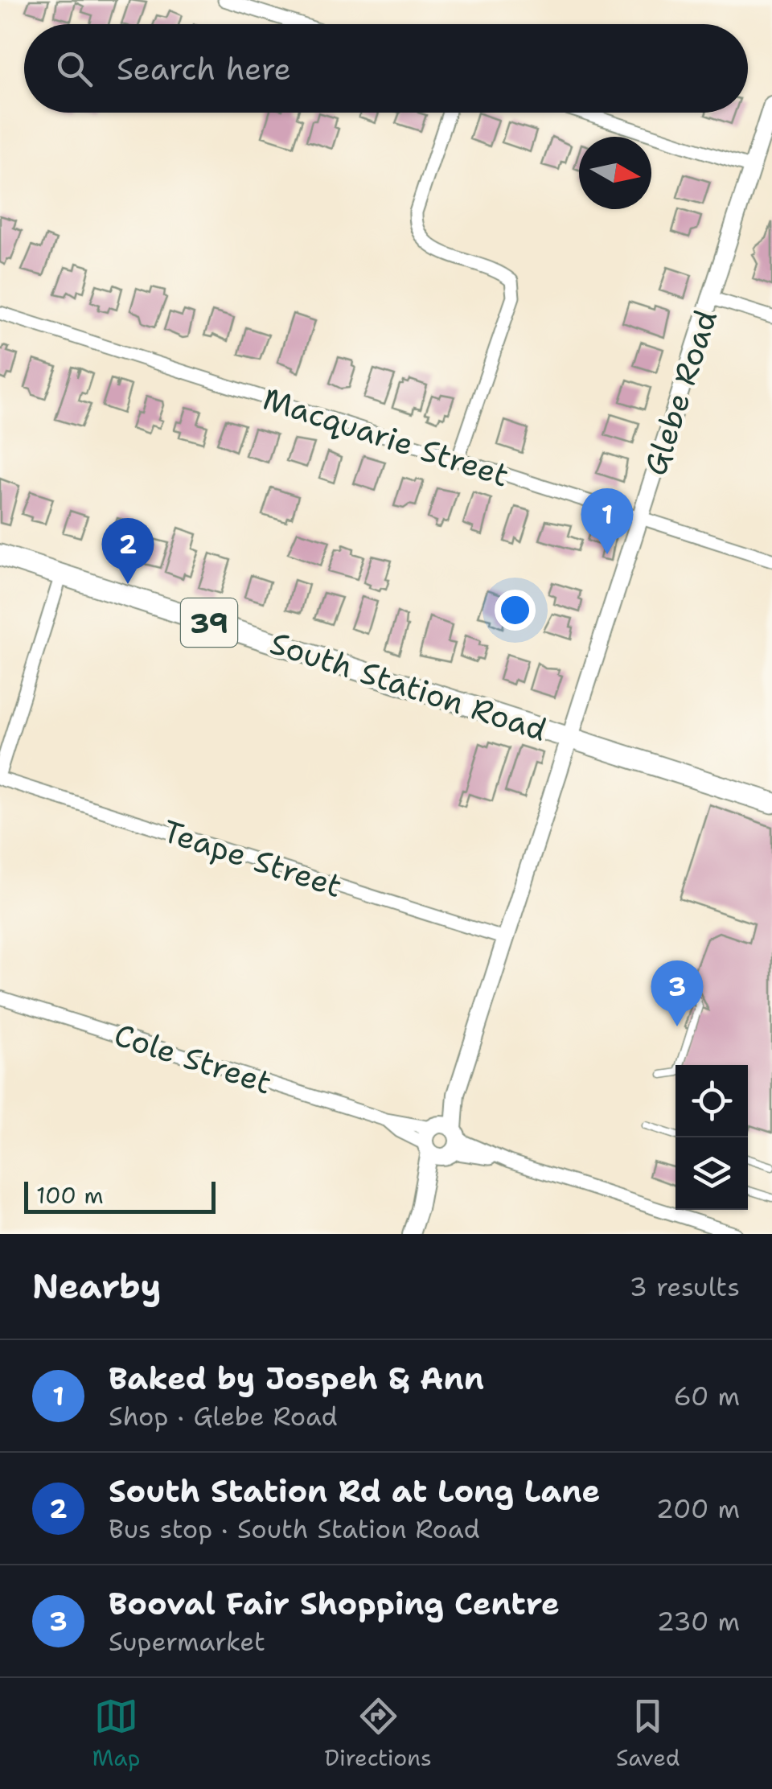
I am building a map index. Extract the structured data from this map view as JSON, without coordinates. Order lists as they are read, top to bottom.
{
  "streets": {
    "main road": ["39", "South Station Road"],
    "street": [
      "Glebe Road",
      "Macquarie Street",
      "Teape Street",
      "Cole Street"
    ]
  },
  "crossings": [
    ["Glebe Road", "Macquarie Street"],
    ["Glebe Road", "South Station Road"],
    ["Glebe Road", "Teape Street"],
    ["Glebe Road", "Cole Street"]
  ],
  "scale_bar": "100 m",
  "north": "right",
  "page": {
    "search": "Search here",
    "pins": ["1", "2", "3"],
    "scale": "100 m",
    "heading": ["Nearby", "3 results"],
    "list": [
      {
        "mark": "1",
        "name": "Baked by Jospeh & Ann",
        "note": "Shop · Glebe Road",
        "value": "60 m"
      },
      {
        "mark": "2",
        "name": "South Station Rd at Long Lane",
        "note": "Bus stop · South Station Road",
        "value": "200 m"
      },
      {
        "mark": "3",
        "name": "Booval Fair Shopping Centre",
        "note": "Supermarket",
        "value": "230 m"
      }
    ],
    "nav": ["Map", "Directions", "Saved"]
  }
}
